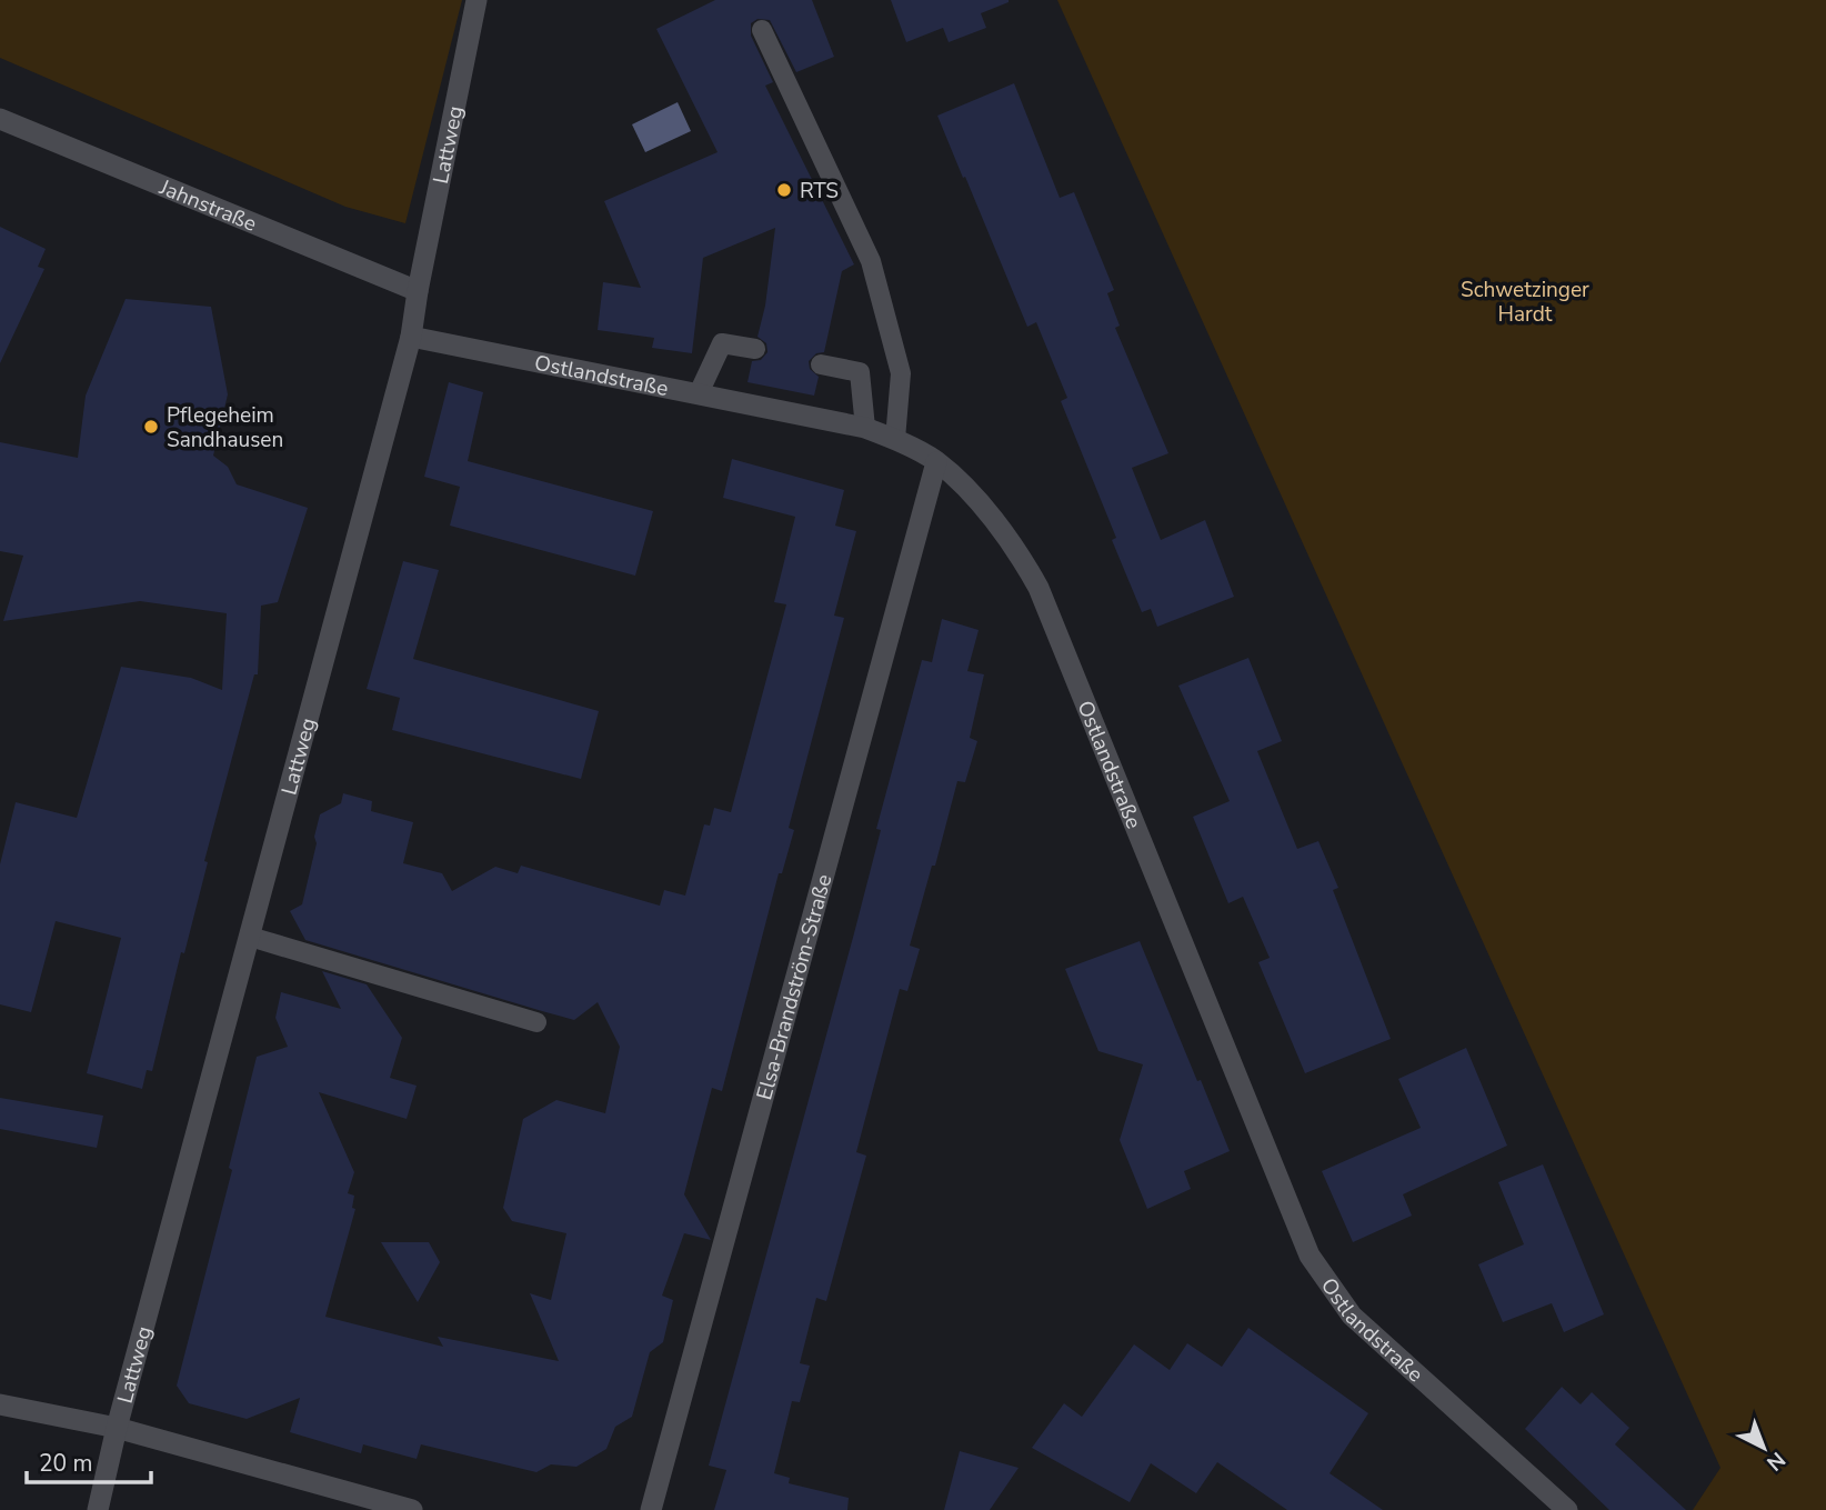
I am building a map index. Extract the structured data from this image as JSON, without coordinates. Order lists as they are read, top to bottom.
{
  "streets": {
    "street": [
      "Lattweg",
      "Jahnstraße",
      "Ostlandstraße",
      "Elsa-Brandström-Straße"
    ]
  },
  "crossings": [
    ["Lattweg", "Jahnstraße"],
    ["Lattweg", "Ostlandstraße"],
    ["Ostlandstraße", "Elsa-Brandström-Straße"]
  ],
  "parks": ["Schwetzinger Hardt"],
  "places": ["RTS", "Pflegeheim Sandhausen"],
  "scale_bar": "20 m",
  "north": "bottom right"
}
